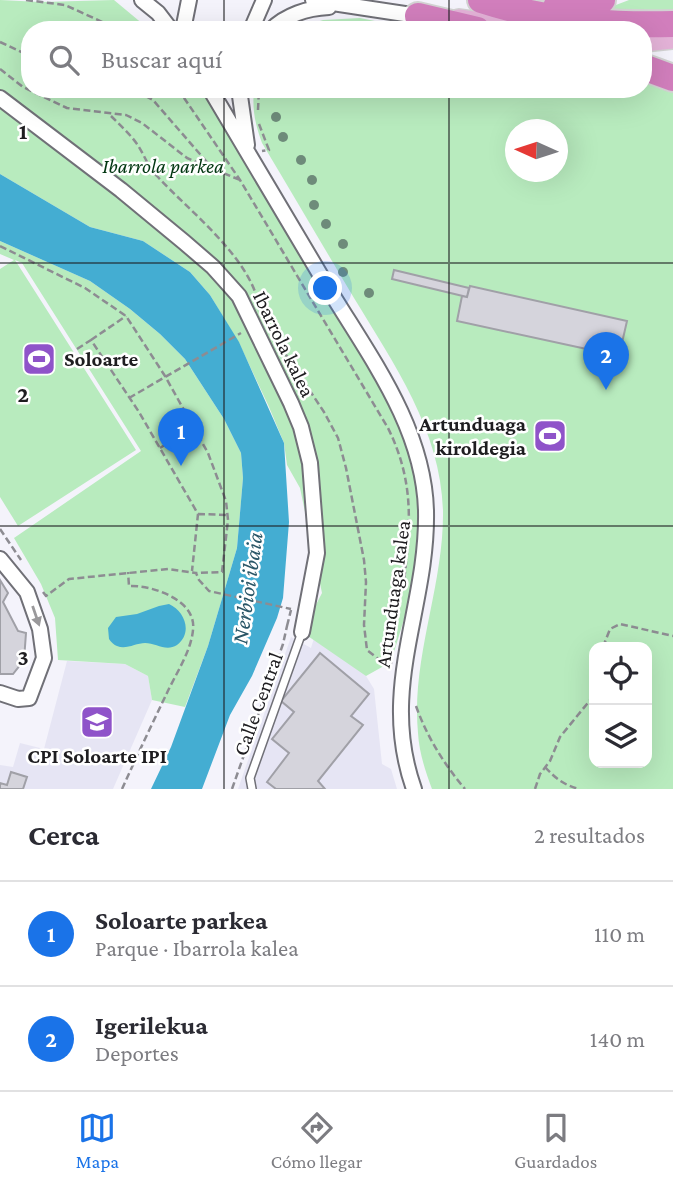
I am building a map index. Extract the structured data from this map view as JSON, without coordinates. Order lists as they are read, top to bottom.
{
  "streets": {
    "street": ["Ibarrola kalea", "Artunduaga kalea"],
    "lane": ["Calle Central"]
  },
  "crossings": [
    ["Ibarrola kalea", "Calle Central"]
  ],
  "water": ["Nerbioi ibaia"],
  "parks": ["Ibarrola parkea"],
  "places": {
    "sports": ["Soloarte", "Artunduaga kiroldegia"],
    "school or university": ["CPI Soloarte IPI"]
  },
  "north": "left",
  "page": {
    "search": "Buscar aquí",
    "pins": ["2", "1"],
    "heading": ["Cerca", "2 resultados"],
    "list": [
      {
        "mark": "1",
        "name": "Soloarte parkea",
        "note": "Parque · Ibarrola kalea",
        "value": "110 m"
      },
      {
        "mark": "2",
        "name": "Igerilekua",
        "note": "Deportes",
        "value": "140 m"
      }
    ],
    "nav": ["Mapa", "Cómo llegar", "Guardados"]
  },
  "grid": {
    "rows": ["1", "2", "3"]
  }
}
